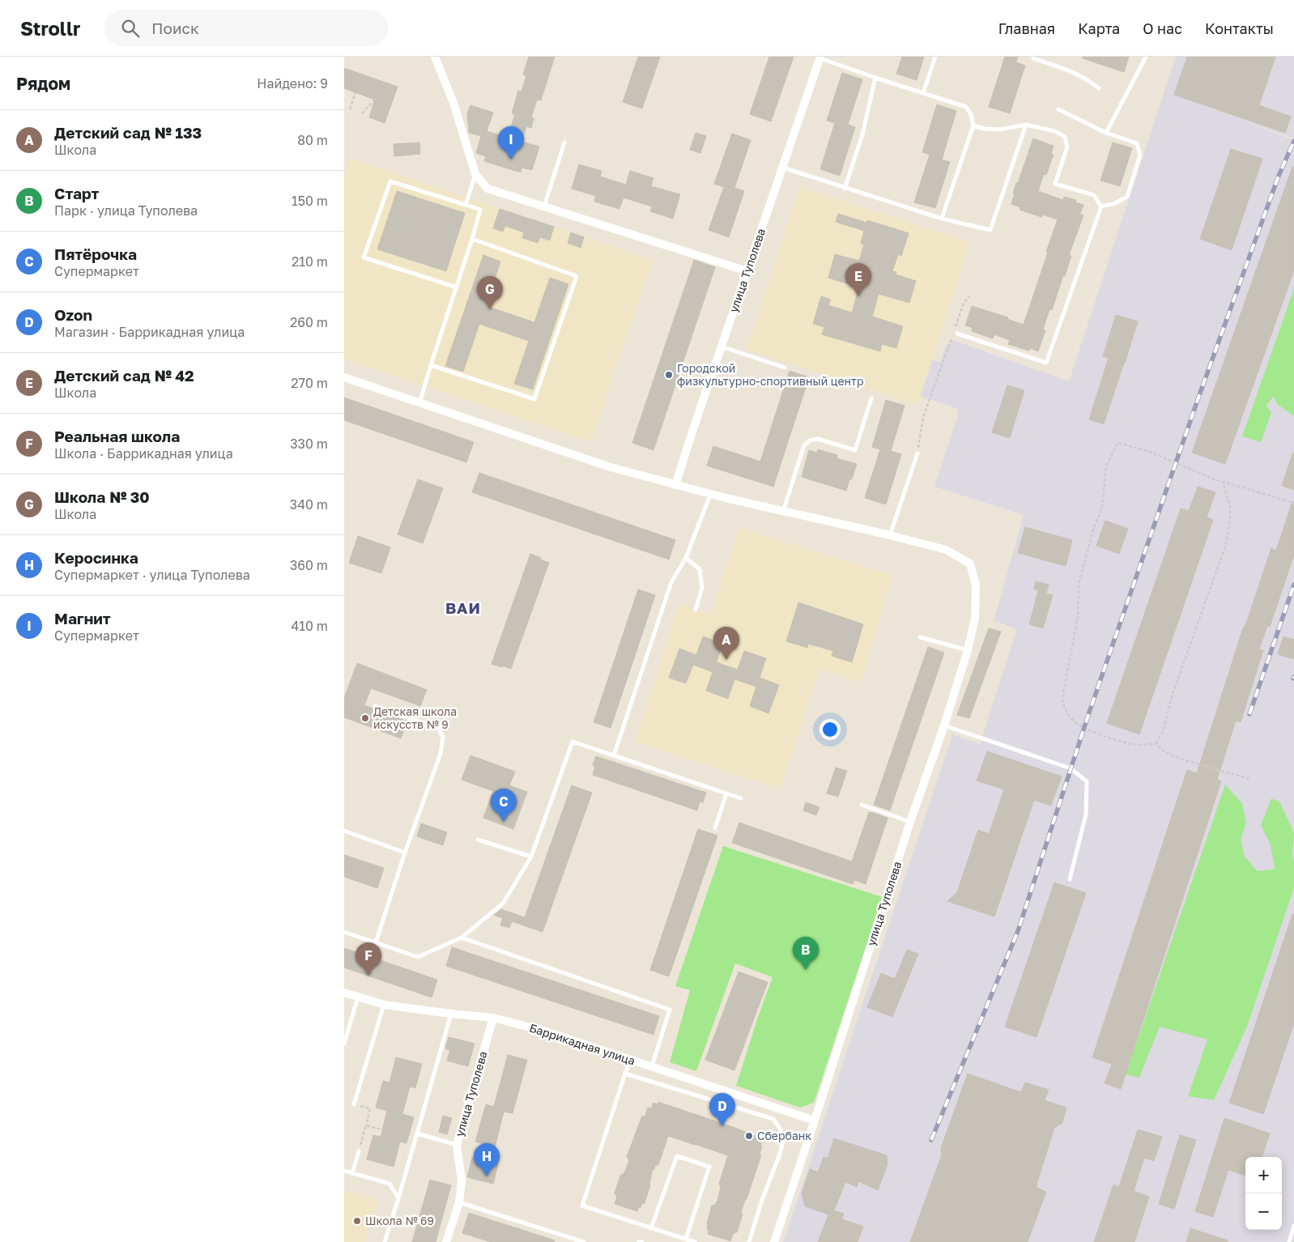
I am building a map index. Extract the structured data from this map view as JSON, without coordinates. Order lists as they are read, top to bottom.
{
  "streets": {
    "street": ["улица Туполева", "Баррикадная улица"]
  },
  "crossings": [
    ["улица Туполева", "Баррикадная улица"]
  ],
  "districts": ["ВАИ"],
  "places": [
    "Городской физкультурно-спортивный центр",
    "Детская школа искусств № 9",
    "Сбербанк",
    "Школа № 69"
  ],
  "page": {
    "header": "Strollr",
    "search": "Поиск",
    "nav": [
      "Главная",
      "Карта",
      "О нас",
      "Контакты"
    ],
    "heading": ["Рядом", "Найдено: 9"],
    "list": [
      {
        "mark": "A",
        "name": "Детский сад № 133",
        "note": "Школа",
        "value": "80 m"
      },
      {
        "mark": "B",
        "name": "Старт",
        "note": "Парк · улица Туполева",
        "value": "150 m"
      },
      {
        "mark": "C",
        "name": "Пятёрочка",
        "note": "Супермаркет",
        "value": "210 m"
      },
      {
        "mark": "D",
        "name": "Ozon",
        "note": "Магазин · Баррикадная улица",
        "value": "260 m"
      },
      {
        "mark": "E",
        "name": "Детский сад № 42",
        "note": "Школа",
        "value": "270 m"
      },
      {
        "mark": "F",
        "name": "Реальная школа",
        "note": "Школа · Баррикадная улица",
        "value": "330 m"
      },
      {
        "mark": "G",
        "name": "Школа № 30",
        "note": "Школа",
        "value": "340 m"
      },
      {
        "mark": "H",
        "name": "Керосинка",
        "note": "Супермаркет · улица Туполева",
        "value": "360 m"
      },
      {
        "mark": "I",
        "name": "Магнит",
        "note": "Супермаркет",
        "value": "410 m"
      }
    ],
    "pins": [
      "I",
      "E",
      "G",
      "A",
      "C",
      "B",
      "F",
      "D",
      "H"
    ],
    "map_buttons": ["+", "−"]
  }
}
